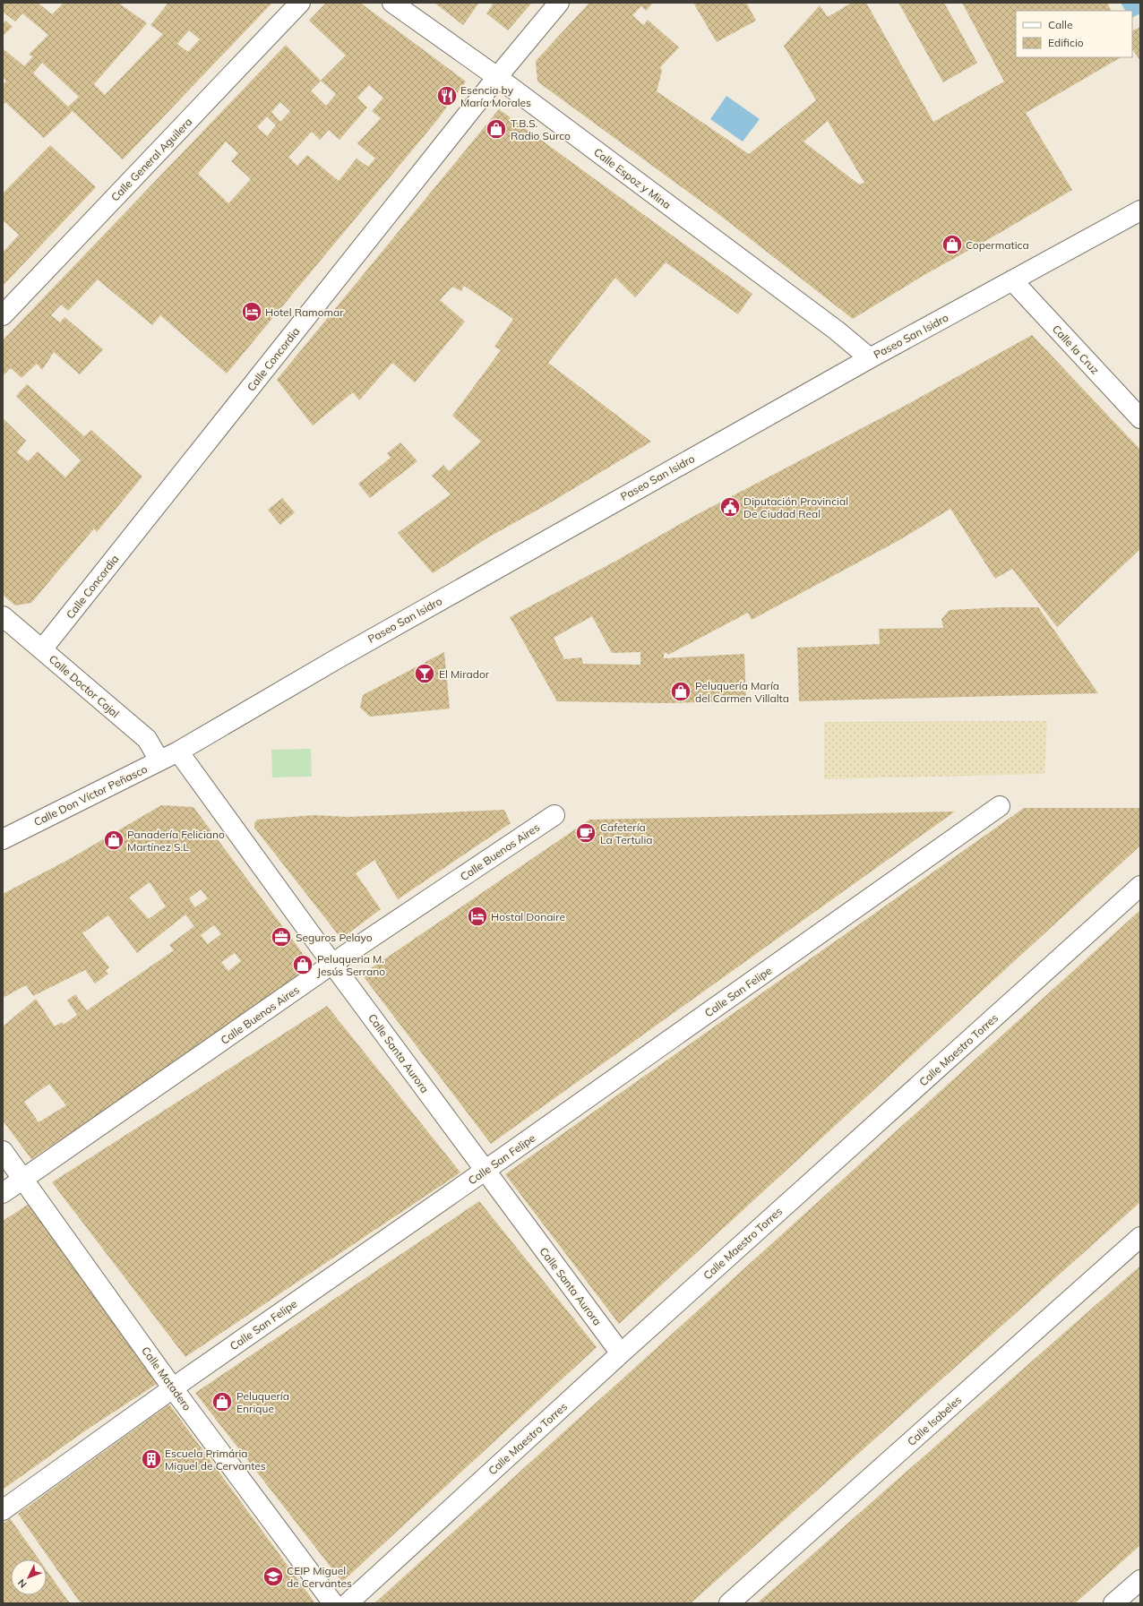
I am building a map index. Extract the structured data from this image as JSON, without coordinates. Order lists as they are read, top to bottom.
{
  "streets": {
    "street": [
      "Calle General Aguilera",
      "Calle Espoz y Mina",
      "Paseo San Isidro",
      "Calle la Cruz",
      "Calle Concordia",
      "Calle Doctor Cajal",
      "Calle Don Víctor Peñasco",
      "Calle Buenos Aires",
      "Calle San Felipe",
      "Calle Maestro Torres",
      "Calle Santa Aurora",
      "Calle Matadero",
      "Calle Isabeles"
    ]
  },
  "crossings": [
    ["Calle Espoz y Mina", "Paseo San Isidro"],
    ["Calle Espoz y Mina", "Calle Concordia"],
    ["Paseo San Isidro", "Calle la Cruz"],
    ["Paseo San Isidro", "Calle Don Víctor Peñasco"],
    ["Paseo San Isidro", "Calle Santa Aurora"],
    ["Calle Concordia", "Calle Doctor Cajal"],
    ["Calle Doctor Cajal", "Calle Don Víctor Peñasco"],
    ["Calle Don Víctor Peñasco", "Calle Santa Aurora"],
    ["Calle Buenos Aires", "Calle Santa Aurora"],
    ["Calle Buenos Aires", "Calle Matadero"],
    ["Calle San Felipe", "Calle Santa Aurora"],
    ["Calle San Felipe", "Calle Matadero"],
    ["Calle Maestro Torres", "Calle Santa Aurora"]
  ],
  "places": {
    "restaurant": ["Esencia by María Morales"],
    "shop": [
      "T.B.S. Radio Surco",
      "Copermatica",
      "Peluquería María del Carmen Villalta",
      "Panadería Feliciano Martínez S.L",
      "Peluqueria M. Jesús Serrano",
      "Peluquería Enrique"
    ],
    "hotel": ["Hotel Ramomar", "Hostal Donaire"],
    "public building": ["Diputación Provincial De Ciudad Real"],
    "bar": ["El Mirador"],
    "cafe": ["Cafetería La Tertulia"],
    "office": ["Seguros Pelayo"],
    "building": ["Escuela Primária Miguel de Cervantes"],
    "school or university": ["CEIP Miguel de Cervantes"]
  },
  "legend": ["Calle", "Edificio"],
  "north": "bottom left"
}
